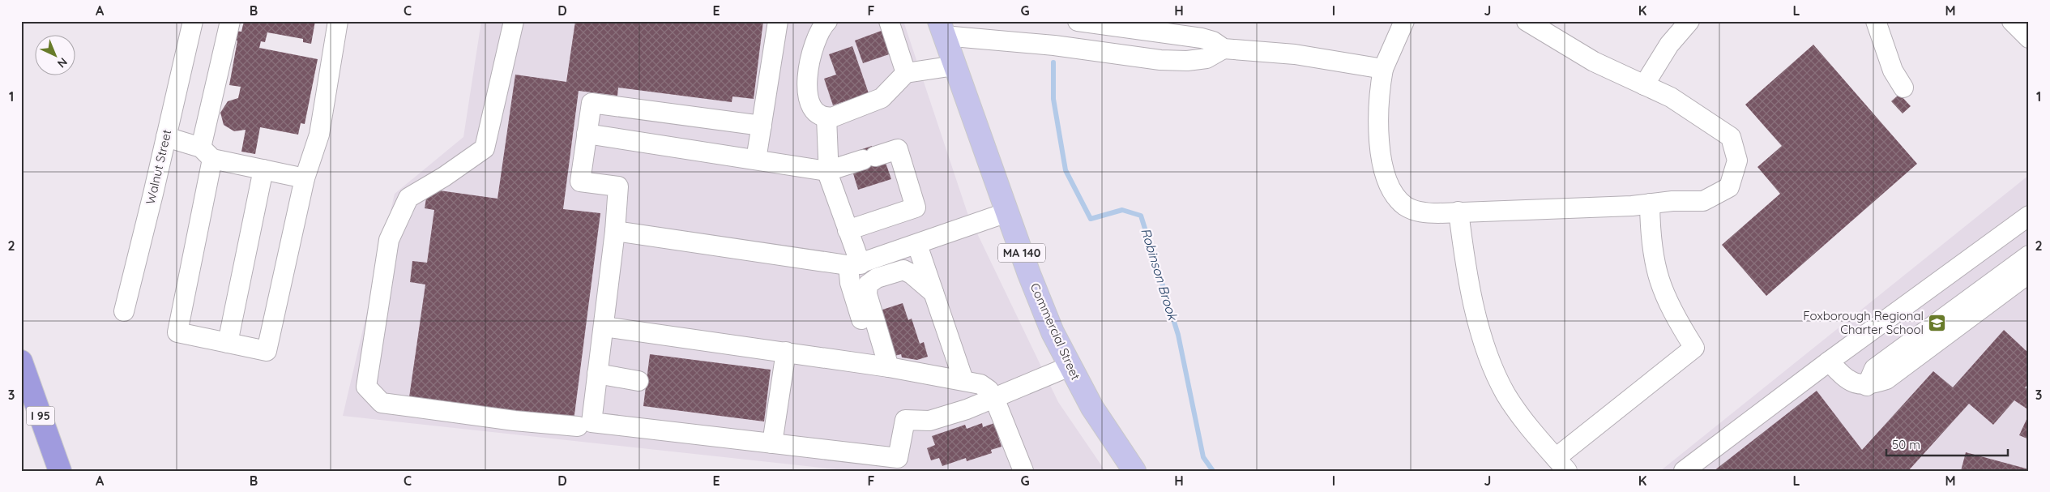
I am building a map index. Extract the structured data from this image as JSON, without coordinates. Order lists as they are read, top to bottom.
{
  "streets": {
    "highway": ["I 95"],
    "main road": ["MA 140", "Commercial Street"],
    "street": ["Walnut Street"]
  },
  "water": ["Robinson Brook"],
  "places": {
    "school or university": ["Foxborough Regional Charter School"]
  },
  "scale_bar": "50 m",
  "north": "bottom right",
  "grid": {
    "columns": [
      "A",
      "B",
      "C",
      "D",
      "E",
      "F",
      "G",
      "H",
      "I",
      "J",
      "K",
      "L",
      "M"
    ],
    "rows": ["1", "2", "3"]
  }
}
